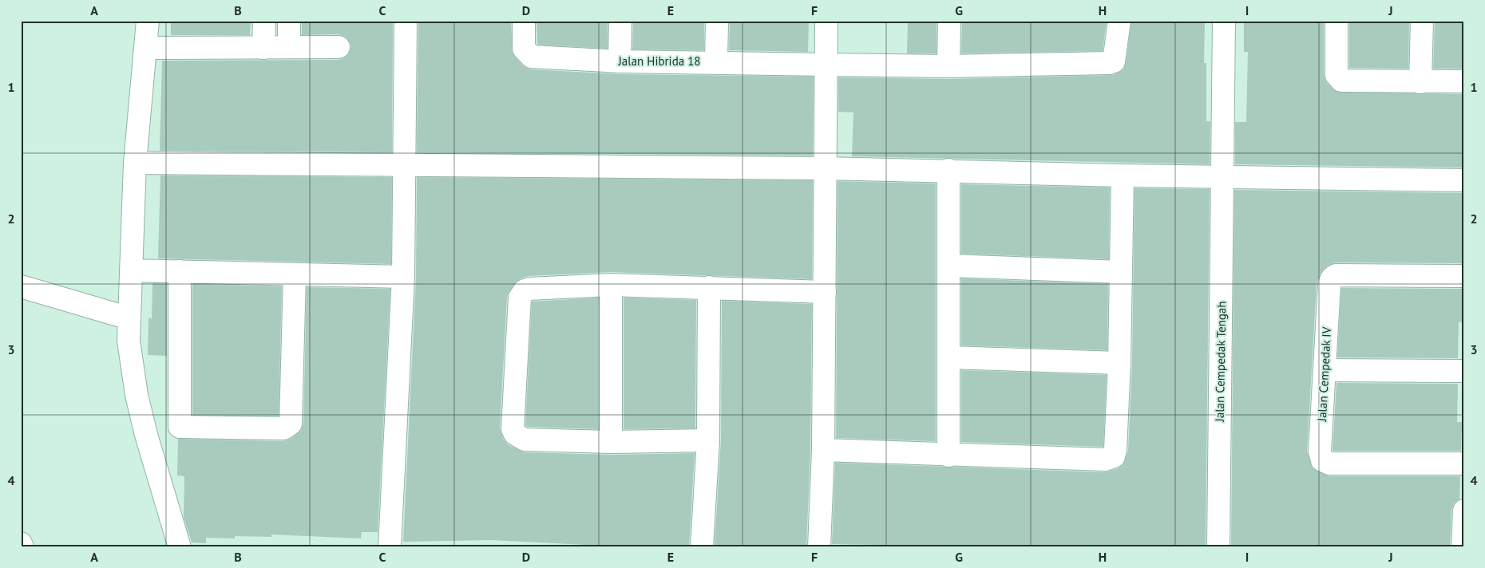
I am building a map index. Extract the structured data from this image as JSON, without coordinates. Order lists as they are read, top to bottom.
{
  "streets": {
    "street": ["Jalan Hibrida 18", "Jalan Cempedak Tengah", "Jalan Cempedak IV"]
  },
  "grid": {
    "columns": [
      "A",
      "B",
      "C",
      "D",
      "E",
      "F",
      "G",
      "H",
      "I",
      "J"
    ],
    "rows": [
      "1",
      "2",
      "3",
      "4"
    ]
  }
}
